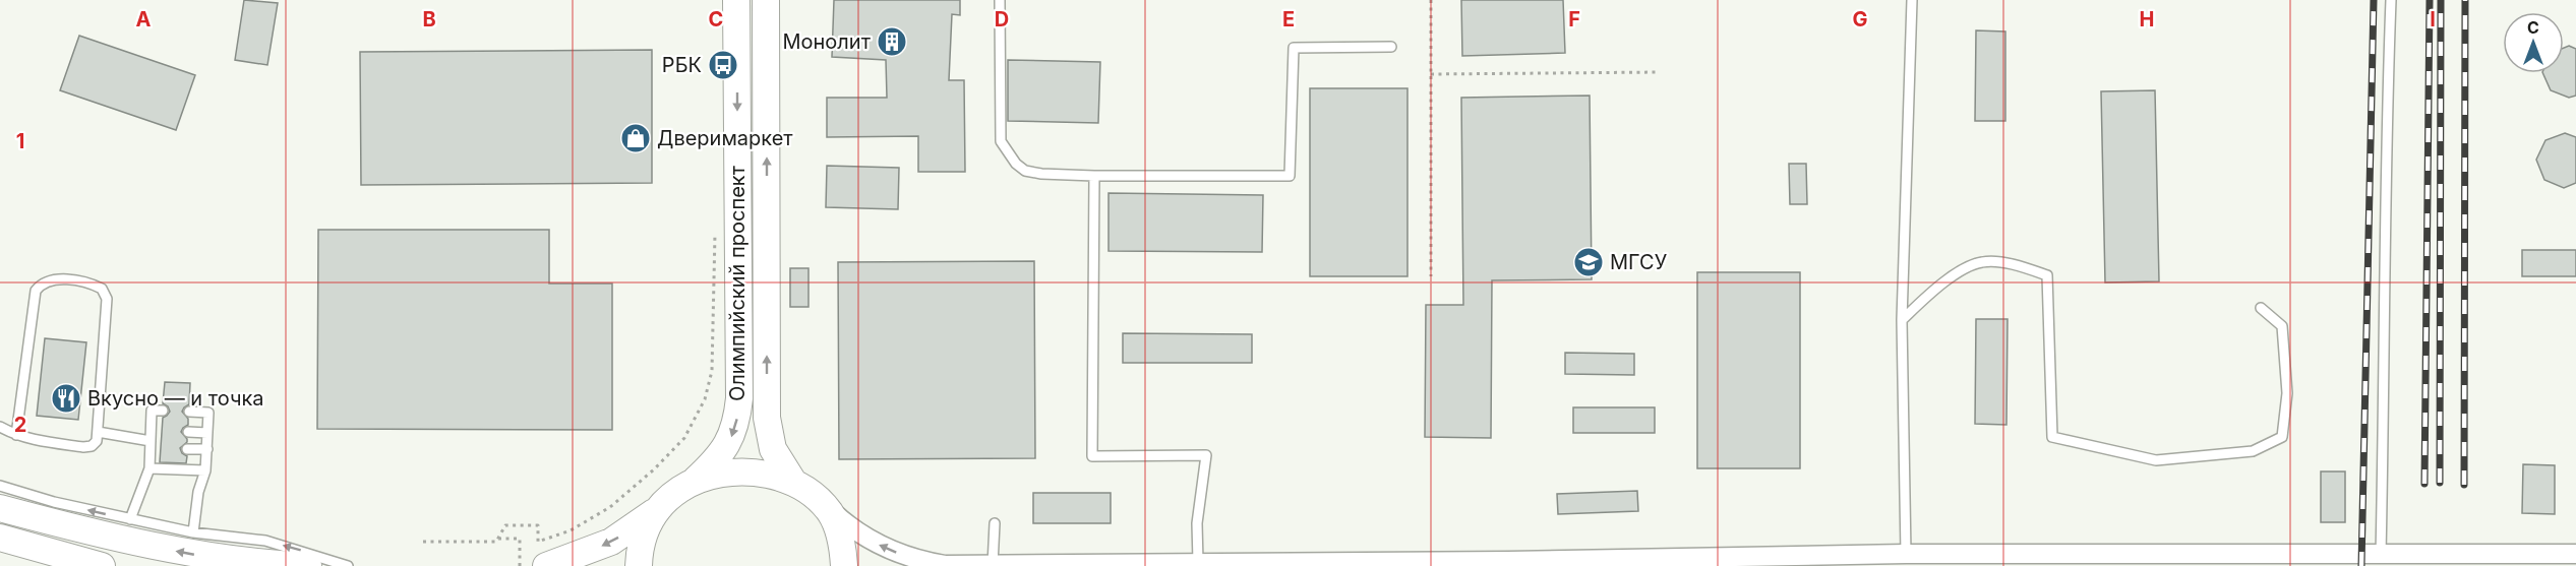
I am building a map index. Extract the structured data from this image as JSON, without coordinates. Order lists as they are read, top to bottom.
{
  "streets": {
    "main road": ["Олимпийский проспект"]
  },
  "places": {
    "building": ["Монолит"],
    "bus stop": ["РБК"],
    "shop": ["Дверимаркет"],
    "school or university": ["МГСУ"],
    "restaurant": ["Вкусно — и точка"]
  },
  "north": "top",
  "grid": {
    "columns": [
      "A",
      "B",
      "C",
      "D",
      "E",
      "F",
      "G",
      "H",
      "I"
    ],
    "rows": ["1", "2"]
  }
}
